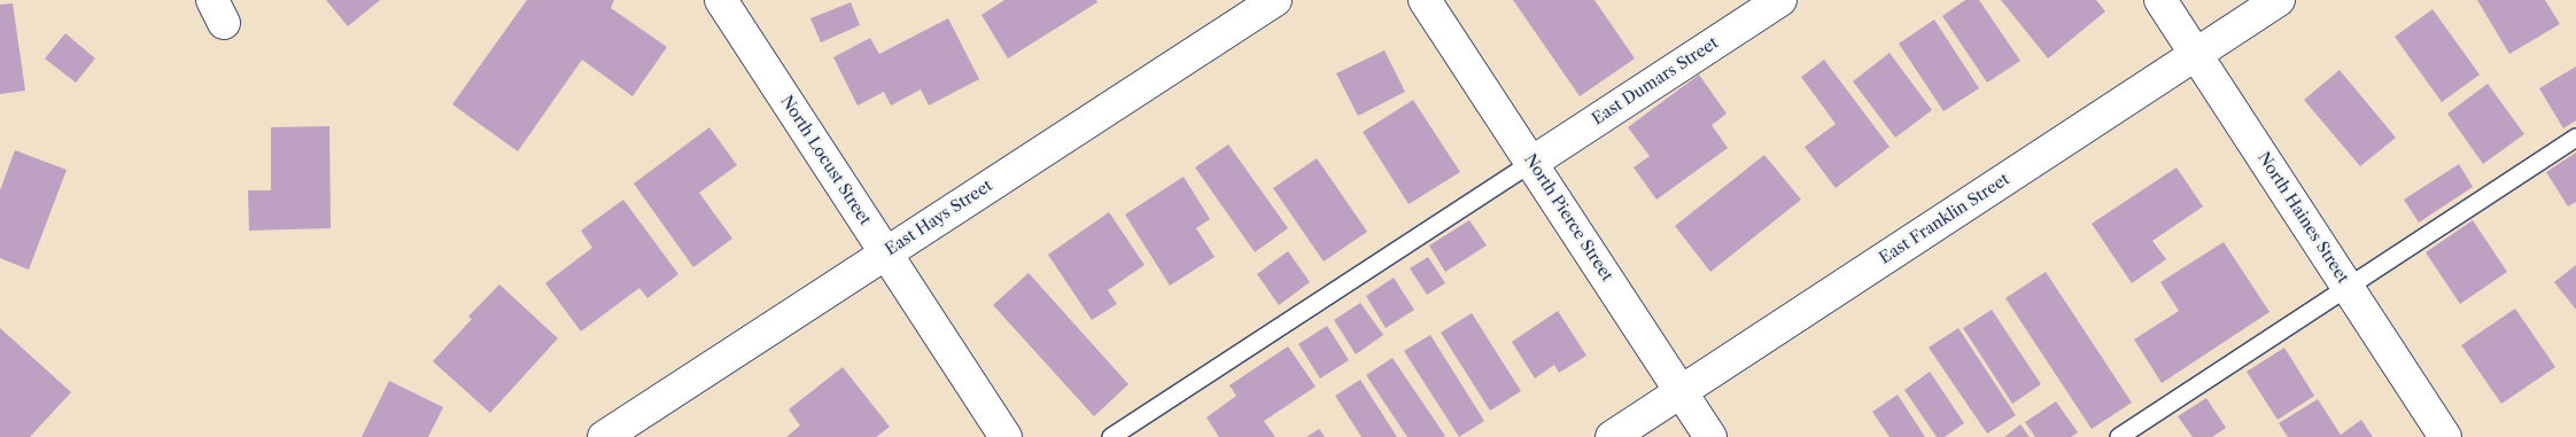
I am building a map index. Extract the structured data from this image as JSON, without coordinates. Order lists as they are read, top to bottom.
{
  "streets": {
    "street": [
      "East Dumars Street",
      "North Locust Street",
      "East Hays Street",
      "North Pierce Street",
      "North Haines Street",
      "East Franklin Street"
    ]
  },
  "crossings": [
    ["East Dumars Street", "North Pierce Street"],
    ["North Locust Street", "East Hays Street"],
    ["North Pierce Street", "East Franklin Street"],
    ["North Haines Street", "East Franklin Street"]
  ]
}
